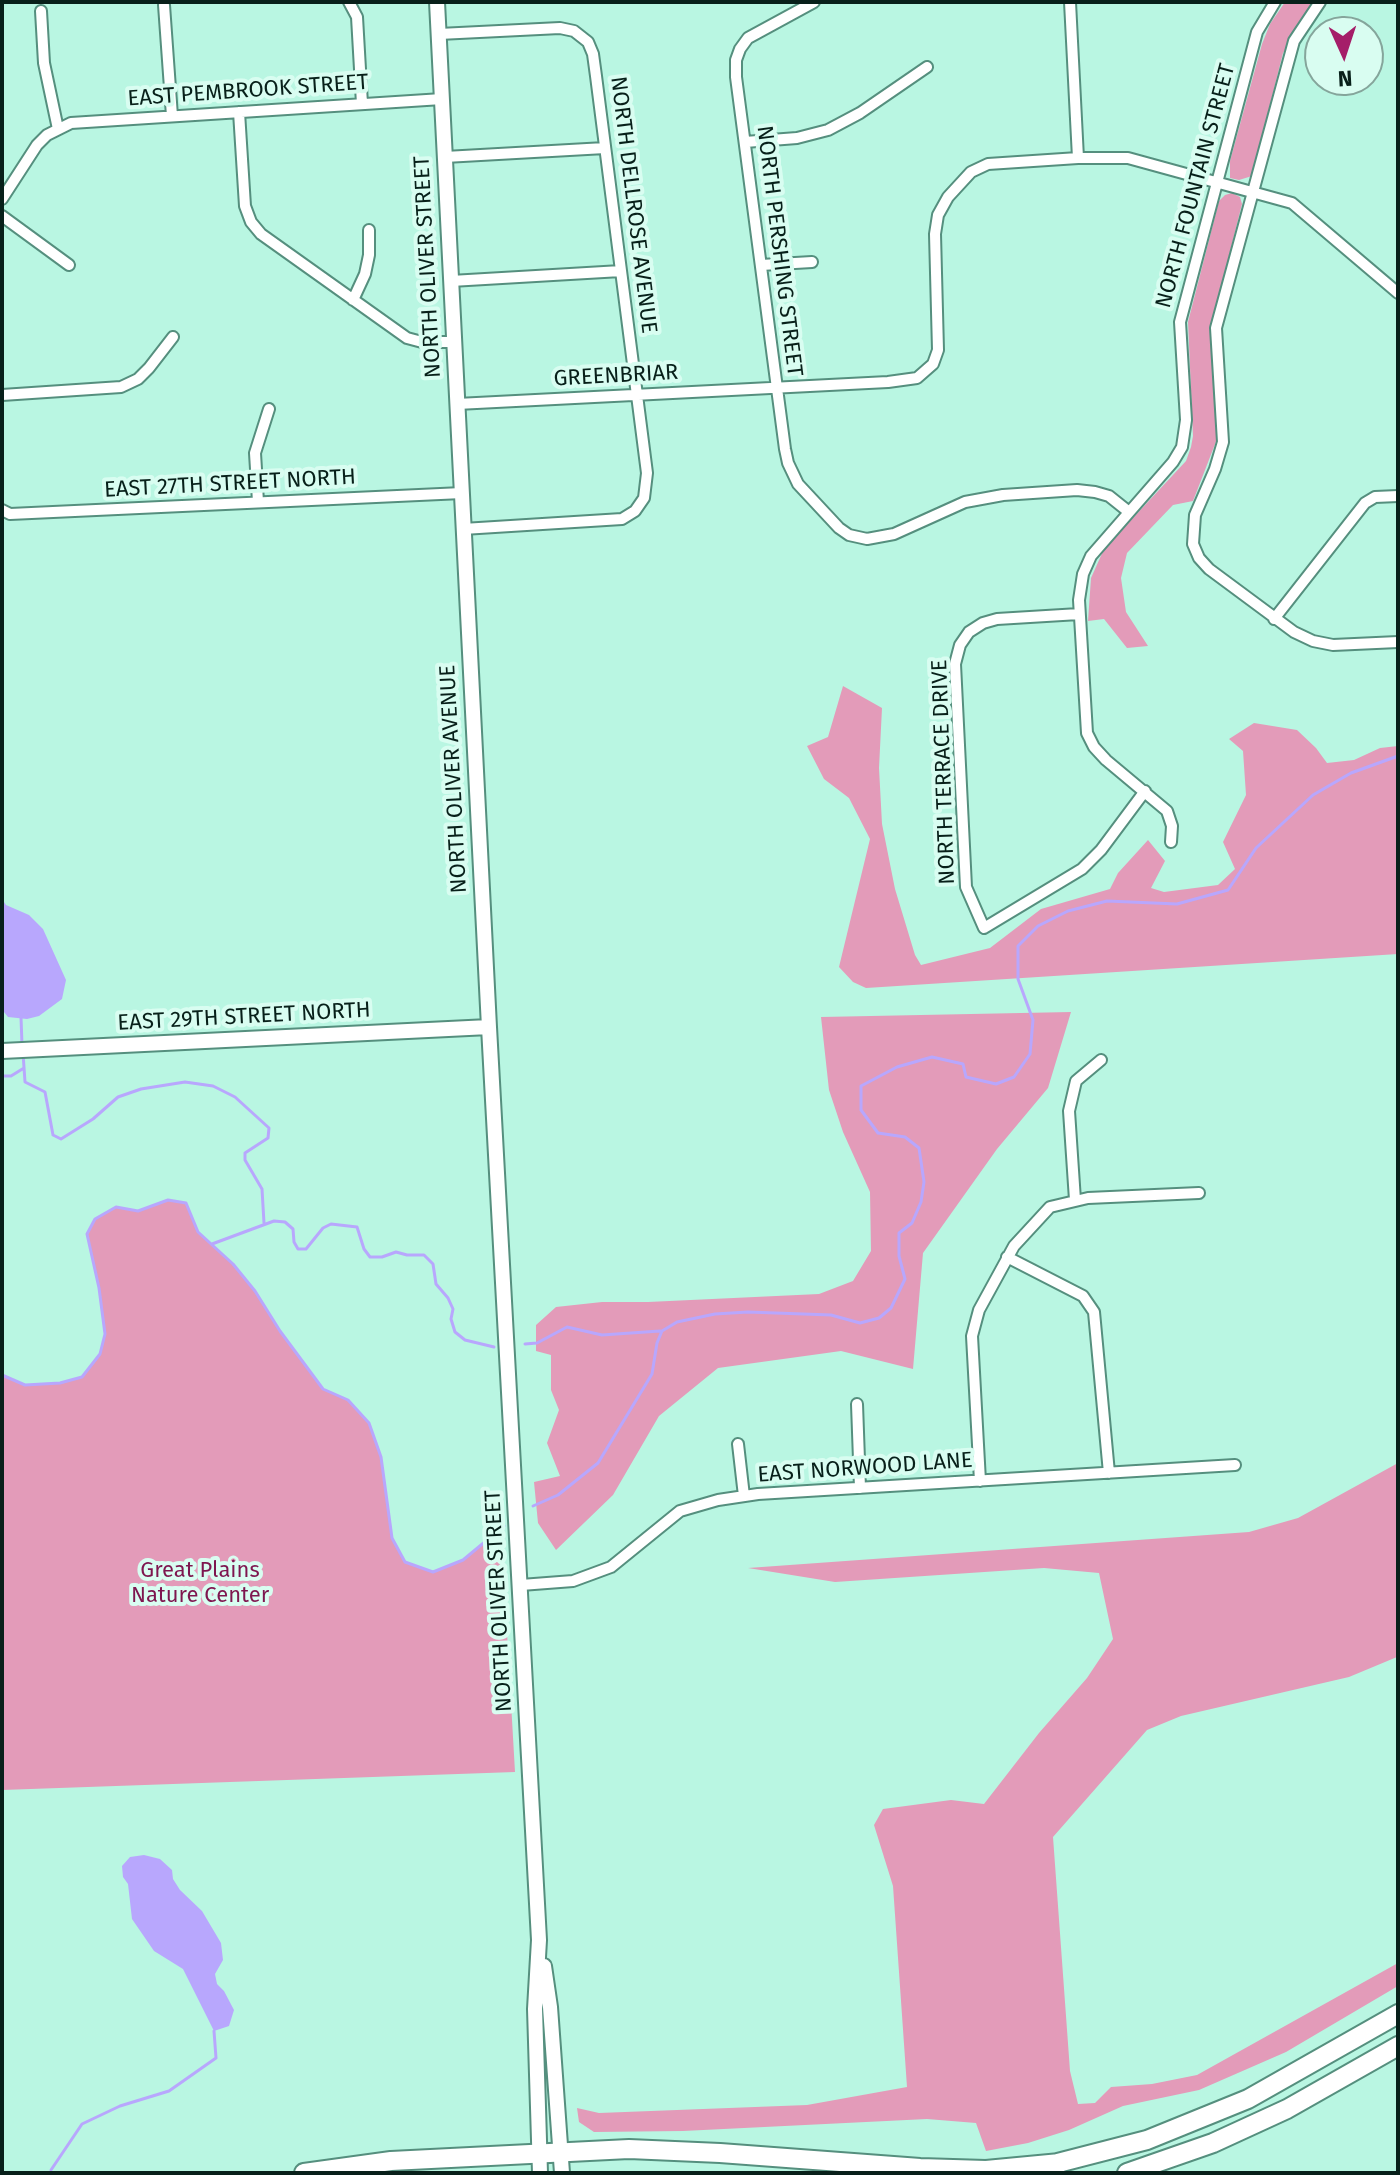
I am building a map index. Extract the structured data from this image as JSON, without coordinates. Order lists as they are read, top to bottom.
{
  "streets": {
    "main road": ["NORTH OLIVER STREET", "NORTH OLIVER AVENUE", "EAST 29TH STREET NORTH"],
    "street": [
      "EAST PEMBROOK STREET",
      "NORTH FOUNTAIN STREET",
      "NORTH DELLROSE AVENUE",
      "NORTH PERSHING STREET",
      "GREENBRIAR",
      "EAST 27TH STREET NORTH",
      "NORTH TERRACE DRIVE",
      "EAST NORWOOD LANE"
    ]
  },
  "crossings": [
    ["EAST PEMBROOK STREET", "NORTH OLIVER STREET"],
    ["NORTH FOUNTAIN STREET", "NORTH PERSHING STREET"],
    ["NORTH FOUNTAIN STREET", "NORTH TERRACE DRIVE"],
    ["NORTH DELLROSE AVENUE", "NORTH OLIVER STREET"],
    ["NORTH DELLROSE AVENUE", "GREENBRIAR"],
    ["NORTH DELLROSE AVENUE", "NORTH OLIVER AVENUE"],
    ["NORTH PERSHING STREET", "GREENBRIAR"],
    ["NORTH OLIVER STREET", "GREENBRIAR"],
    ["NORTH OLIVER STREET", "EAST 27TH STREET NORTH"],
    ["NORTH OLIVER STREET", "NORTH OLIVER AVENUE"],
    ["NORTH OLIVER STREET", "EAST 29TH STREET NORTH"],
    ["NORTH OLIVER STREET", "EAST NORWOOD LANE"],
    ["NORTH OLIVER AVENUE", "EAST 29TH STREET NORTH"]
  ],
  "parks": ["Great Plains Nature Center"],
  "north": "bottom"
}
